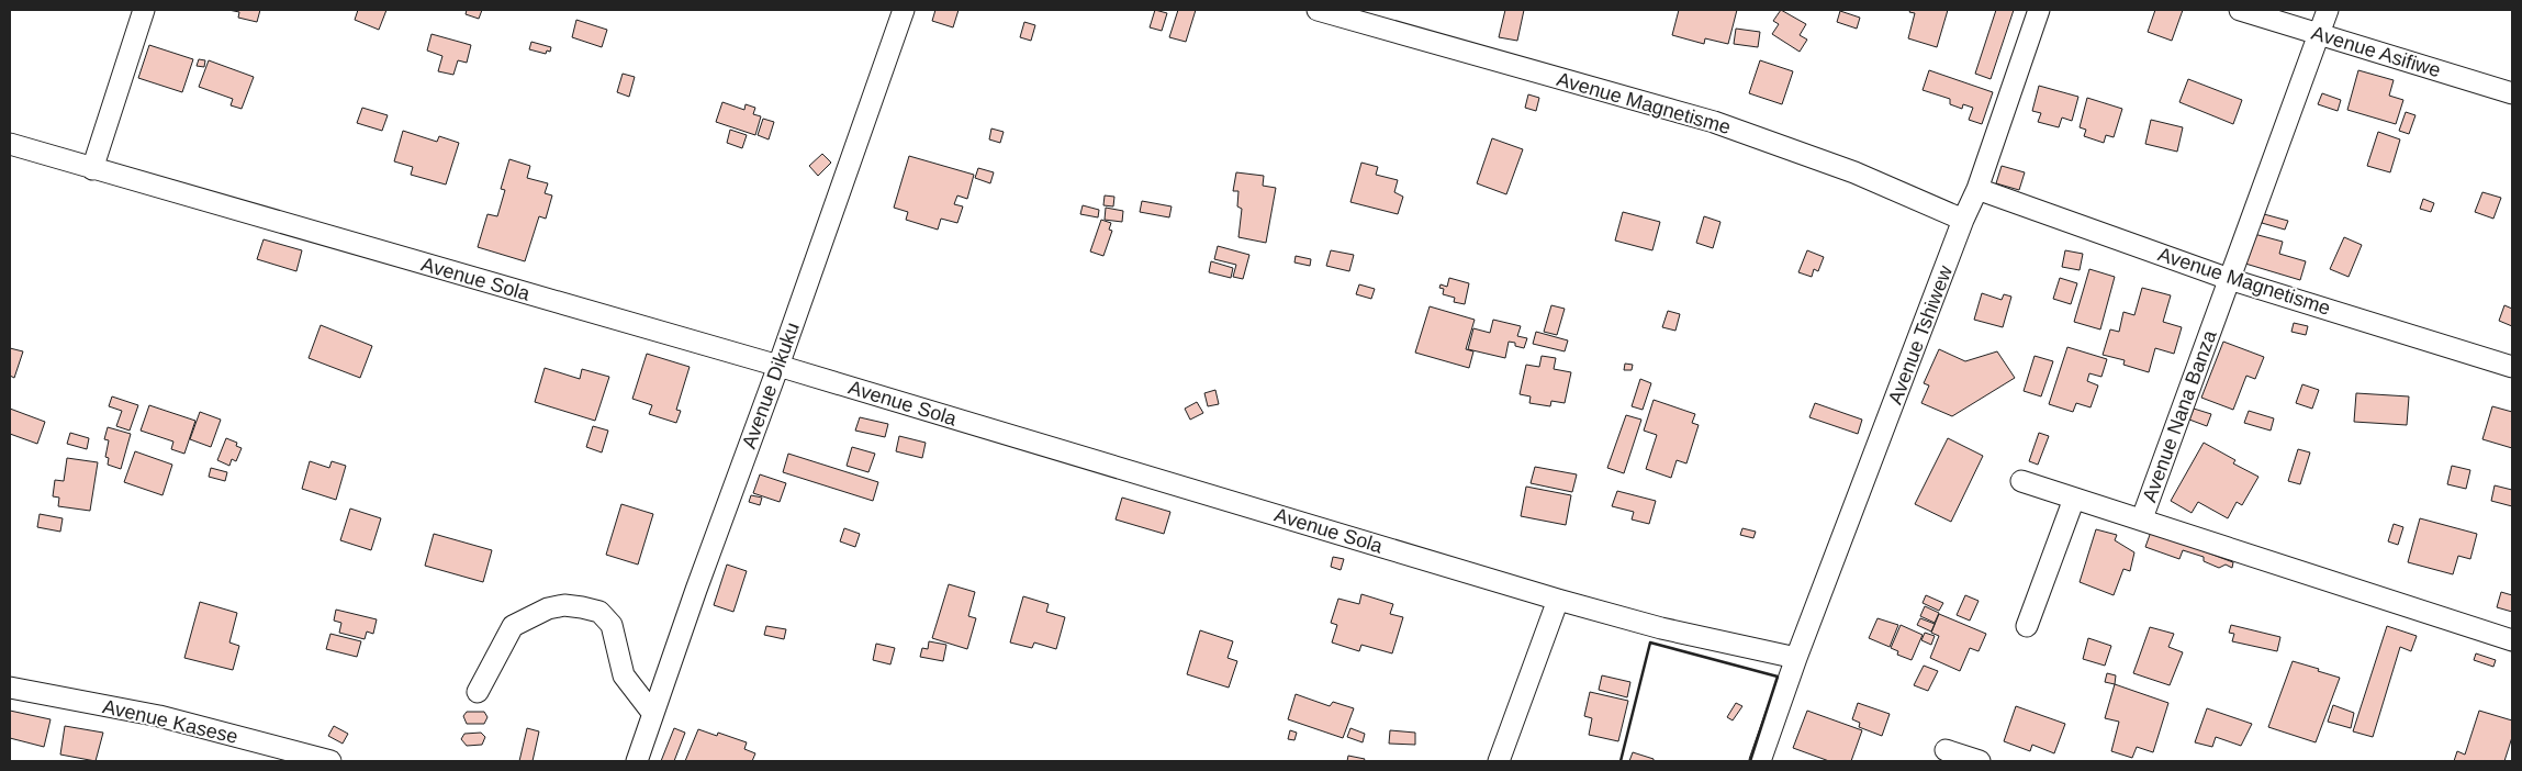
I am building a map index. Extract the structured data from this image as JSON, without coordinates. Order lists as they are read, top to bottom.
{
  "streets": {
    "street": [
      "Avenue Asifiwe",
      "Avenue Magnetisme",
      "Avenue Sola",
      "Avenue Tshiwew",
      "Avenue Dikuku",
      "Avenue Nana Banza",
      "Avenue Kasese"
    ]
  },
  "crossings": [
    ["Avenue Asifiwe", "Avenue Nana Banza"],
    ["Avenue Magnetisme", "Avenue Tshiwew"],
    ["Avenue Magnetisme", "Avenue Nana Banza"],
    ["Avenue Sola", "Avenue Tshiwew"],
    ["Avenue Sola", "Avenue Dikuku"]
  ]
}
